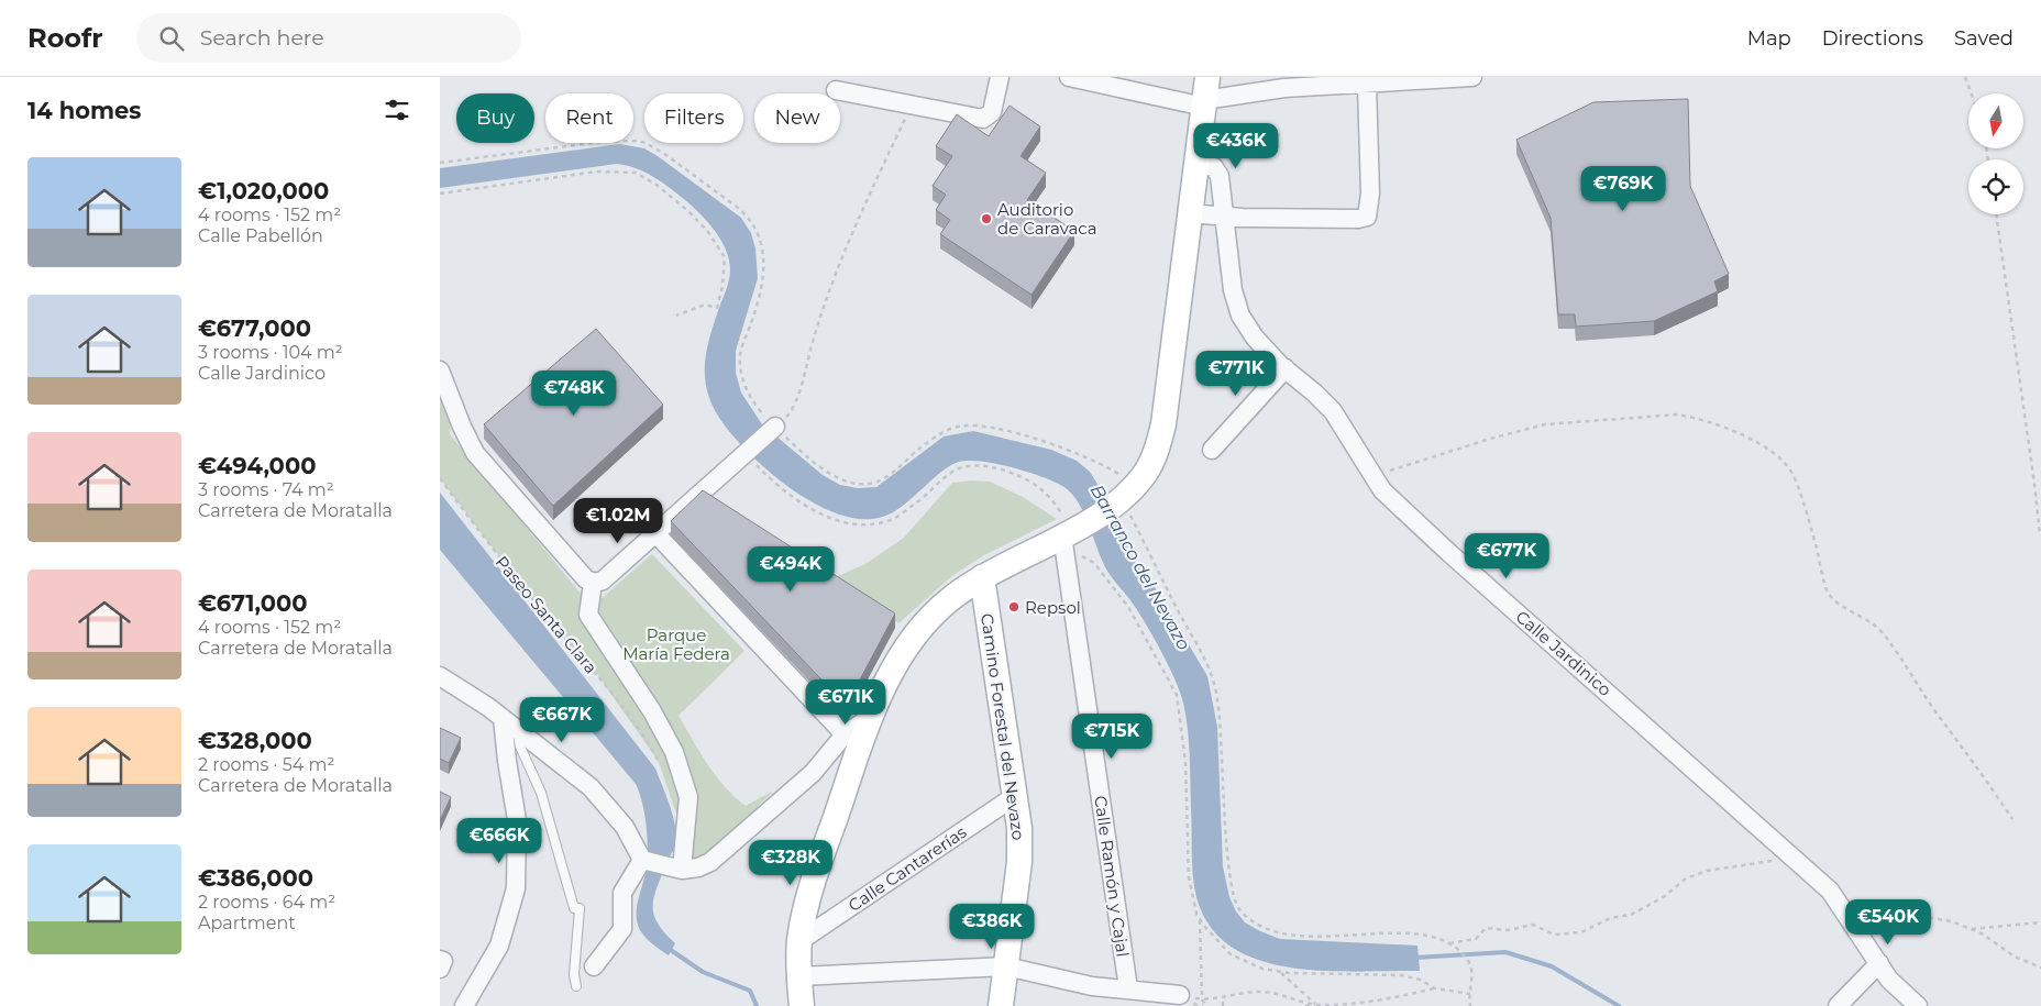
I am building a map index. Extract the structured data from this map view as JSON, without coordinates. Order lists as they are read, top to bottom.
{
  "streets": {
    "main road": ["Camino Forestal del Nevazo"],
    "street": [
      "Paseo Santa Clara",
      "Calle Jardinico",
      "Calle Cantarerías",
      "Calle Ramón y Cajal"
    ]
  },
  "crossings": [
    ["Camino Forestal del Nevazo", "Calle Cantarerías"]
  ],
  "water": ["Barranco del Nevazo"],
  "parks": ["Parque María Federa"],
  "places": ["Auditorio de Caravaca", "Repsol"],
  "north": "bottom",
  "page": {
    "header": "Roofr",
    "search": "Search here",
    "nav": ["Map", "Directions", "Saved"],
    "heading": "14 homes",
    "chip": [
      "Buy",
      "Rent",
      "Filters",
      "New"
    ],
    "price": [
      "€436K",
      "€769K",
      "€771K",
      "€748K",
      "€1.02M",
      "€677K",
      "€494K",
      "€671K",
      "€667K",
      "€715K",
      "€666K",
      "€328K",
      "€540K",
      "€386K"
    ],
    "list": [
      {
        "name": "€1,020,000",
        "note": "4 rooms · 152 m² · Calle Pabellón"
      },
      {
        "name": "€677,000",
        "note": "3 rooms · 104 m² · Calle Jardinico"
      },
      {
        "name": "€494,000",
        "note": "3 rooms · 74 m² · Carretera de Moratalla"
      },
      {
        "name": "€671,000",
        "note": "4 rooms · 152 m² · Carretera de Moratalla"
      },
      {
        "name": "€328,000",
        "note": "2 rooms · 54 m² · Carretera de Moratalla"
      },
      {
        "name": "€386,000",
        "note": "2 rooms · 64 m² · Apartment"
      }
    ]
  }
}
